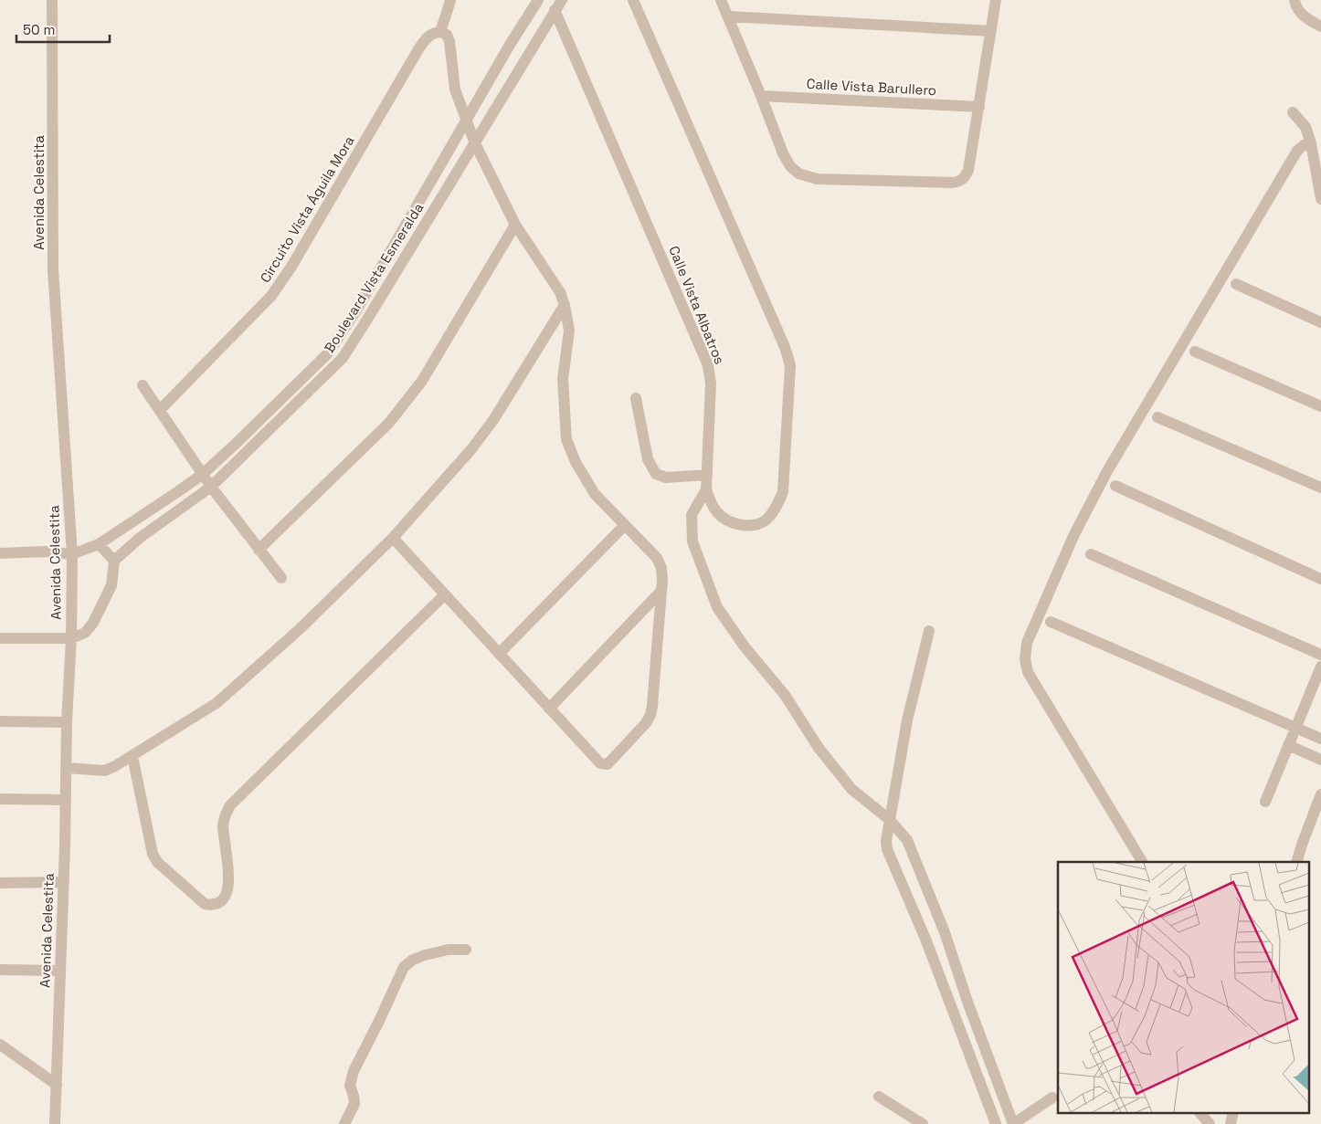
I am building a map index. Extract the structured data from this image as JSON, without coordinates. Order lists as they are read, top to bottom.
{
  "streets": {
    "street": [
      "Calle Vista Barullero",
      "Avenida Celestita",
      "Circuito Vista Águila Mora",
      "Boulevard Vista Esmeralda",
      "Calle Vista Albatros"
    ]
  },
  "crossings": [
    ["Avenida Celestita", "Boulevard Vista Esmeralda"],
    ["Boulevard Vista Esmeralda", "Calle Vista Albatros"]
  ],
  "scale_bar": "50 m"
}
